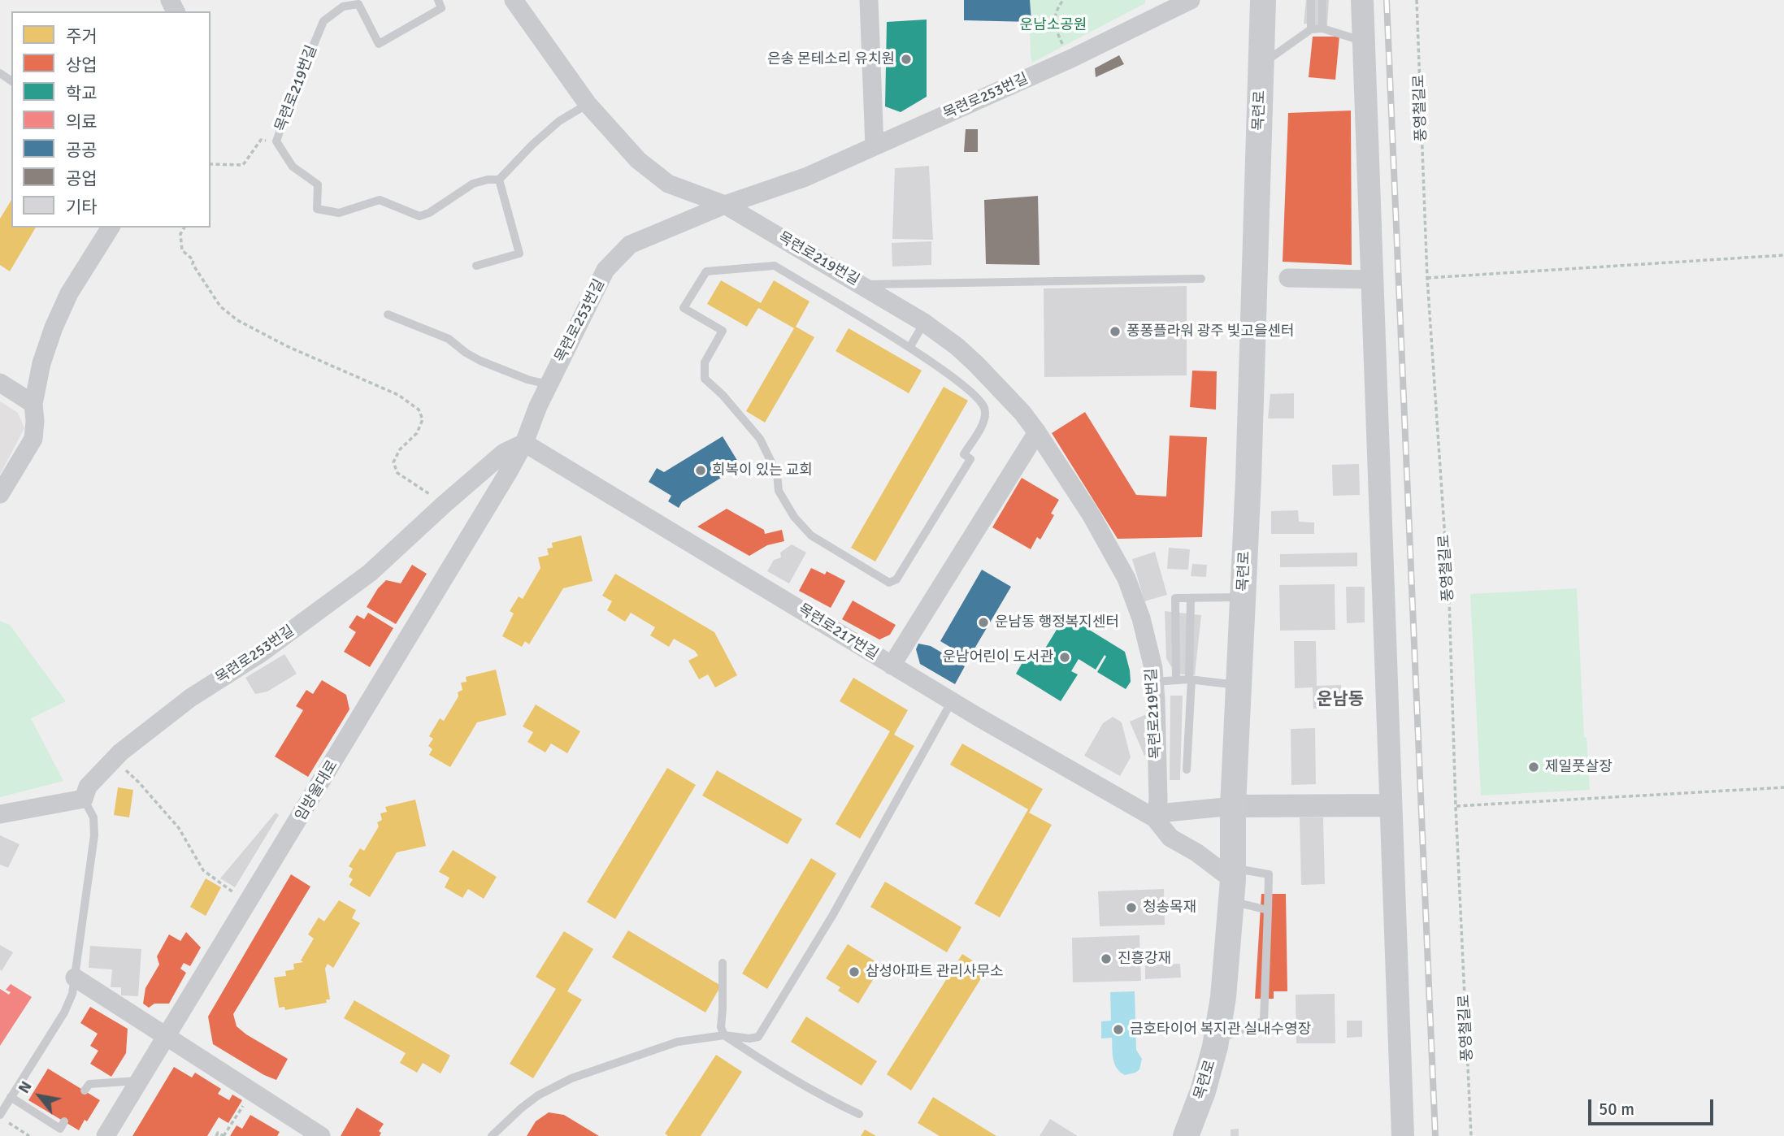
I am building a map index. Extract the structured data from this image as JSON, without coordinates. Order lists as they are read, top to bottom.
{
  "streets": {
    "main road": ["목련로"],
    "street": [
      "목련로219번길",
      "목련로253번길",
      "목련로217번길",
      "임방울대로"
    ],
    "path": ["풍영철길로"]
  },
  "crossings": [
    ["목련로219번길", "목련로253번길"],
    ["목련로219번길", "목련로217번길"],
    ["목련로253번길", "목련로217번길"],
    ["목련로253번길", "임방울대로"],
    ["목련로", "목련로217번길"],
    ["목련로217번길", "임방울대로"]
  ],
  "districts": ["운남동"],
  "parks": ["운남소공원"],
  "places": [
    "은송 몬테소리 유치원",
    "퐁퐁플라워 광주 빛고을센터",
    "회복이 있는 교회",
    "운남동 행정복지센터",
    "운남어린이 도서관",
    "제일풋살장",
    "청송목재",
    "진흥강재",
    "삼성아파트 관리사무소",
    "금호타이어 복지관 실내수영장"
  ],
  "legend": [
    "주거",
    "상업",
    "학교",
    "의료",
    "공공",
    "공업",
    "기타"
  ],
  "scale_bar": "50 m",
  "north": "top left"
}
